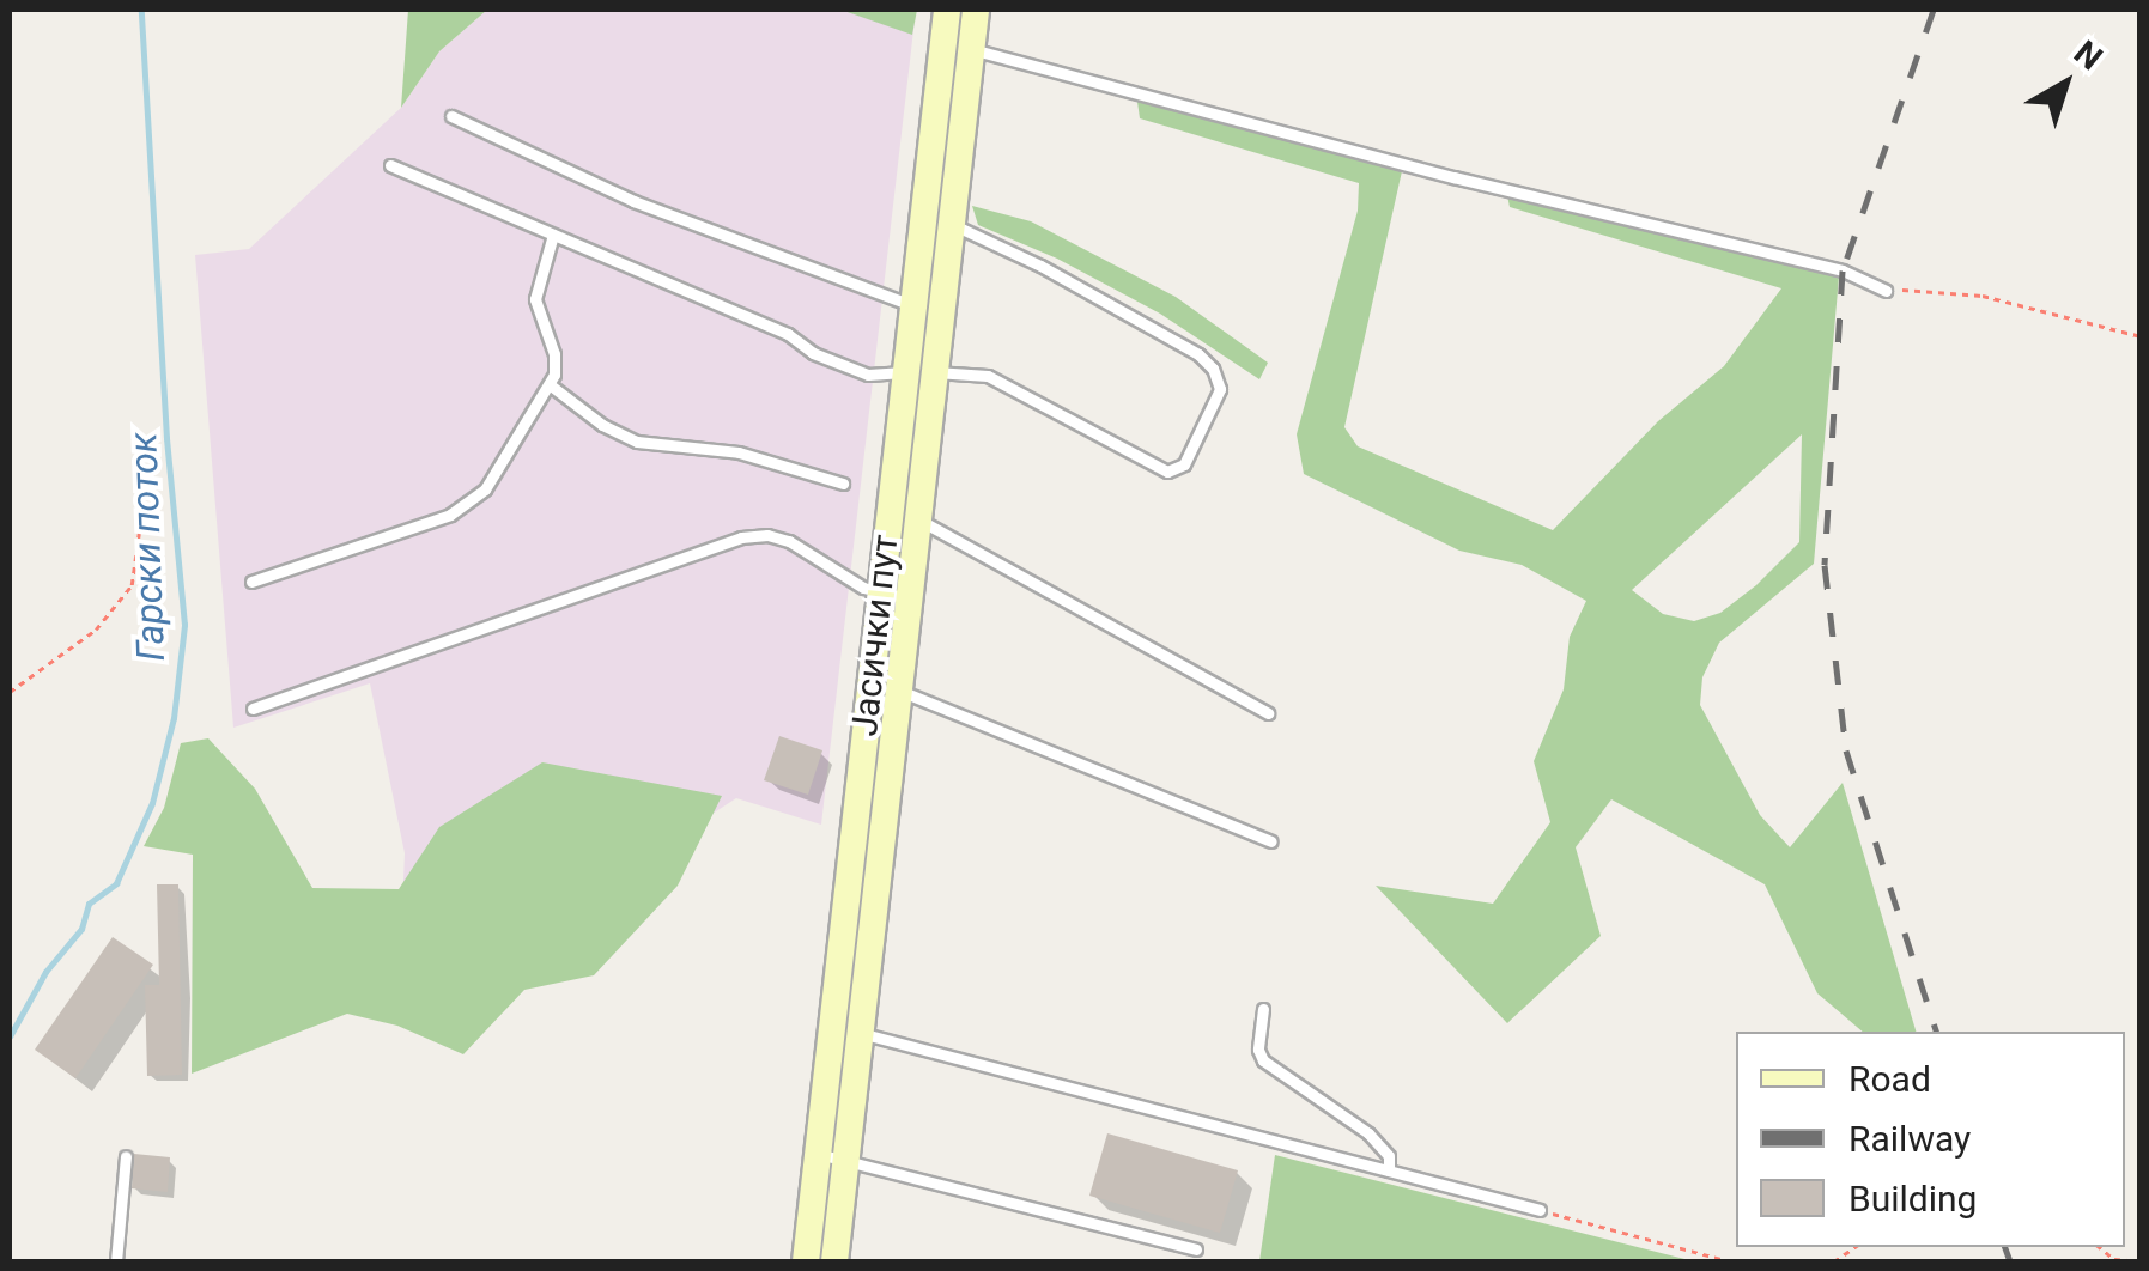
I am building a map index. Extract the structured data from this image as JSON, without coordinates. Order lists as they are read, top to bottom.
{
  "streets": {
    "main road": ["Јасички пут"]
  },
  "water": ["Гарски поток"],
  "legend": ["Road", "Railway", "Building"],
  "north": "top right"
}
